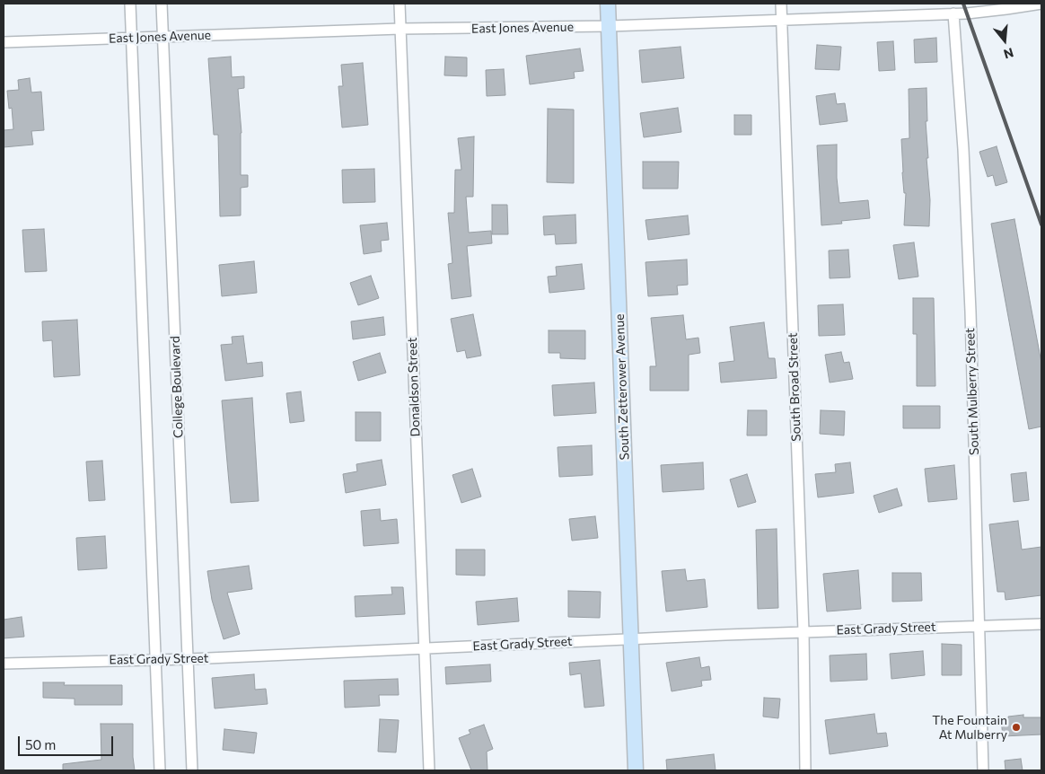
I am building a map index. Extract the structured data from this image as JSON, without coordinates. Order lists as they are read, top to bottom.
{
  "streets": {
    "street": [
      "East Jones Avenue",
      "College Boulevard",
      "Donaldson Street",
      "South Zetterower Avenue",
      "South Broad Street",
      "South Mulberry Street",
      "East Grady Street"
    ]
  },
  "crossings": [
    ["East Jones Avenue", "College Boulevard"],
    ["East Jones Avenue", "Donaldson Street"],
    ["East Jones Avenue", "South Zetterower Avenue"],
    ["East Jones Avenue", "South Broad Street"],
    ["East Jones Avenue", "South Mulberry Street"],
    ["College Boulevard", "East Grady Street"],
    ["Donaldson Street", "East Grady Street"],
    ["South Zetterower Avenue", "East Grady Street"],
    ["South Broad Street", "East Grady Street"],
    ["South Mulberry Street", "East Grady Street"]
  ],
  "places": ["The Fountain At Mulberry"],
  "scale_bar": "50 m",
  "north": "bottom"
}
